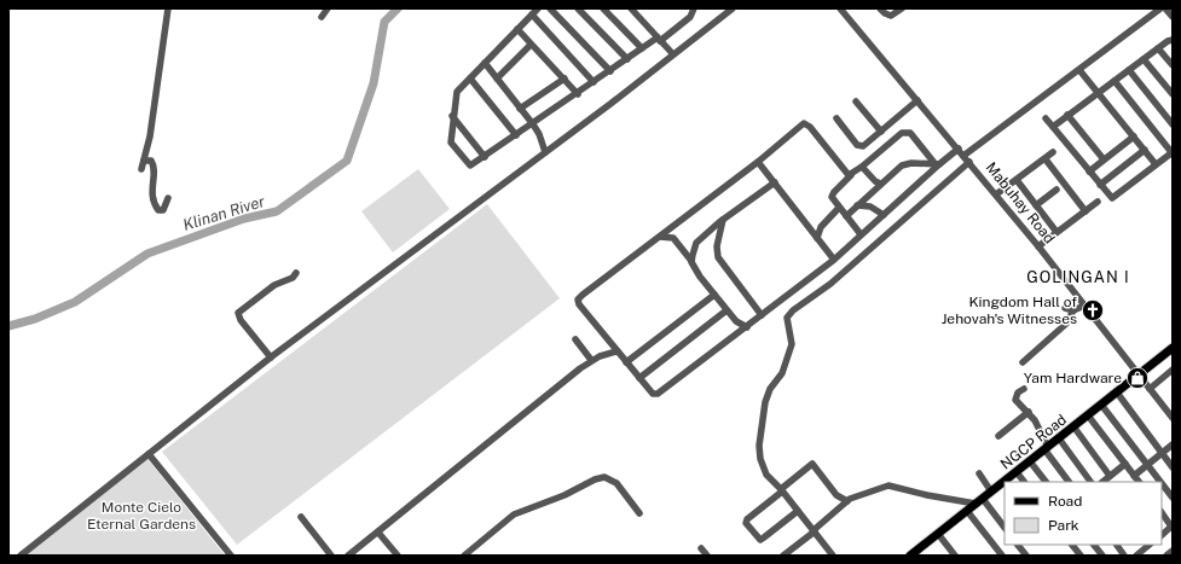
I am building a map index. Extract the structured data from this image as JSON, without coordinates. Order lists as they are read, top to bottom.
{
  "streets": {
    "main road": ["NGCP Road"],
    "street": ["Mabuhay Road"]
  },
  "crossings": [
    ["Mabuhay Road", "NGCP Road"]
  ],
  "districts": ["GOLINGAN I"],
  "water": ["Klinan River"],
  "parks": ["Monte Cielo Eternal Gardens"],
  "places": {
    "church": ["Kingdom Hall of Jehovah's Witnesses"],
    "shop": ["Yam Hardware"]
  },
  "legend": ["Road", "Park"]
}
